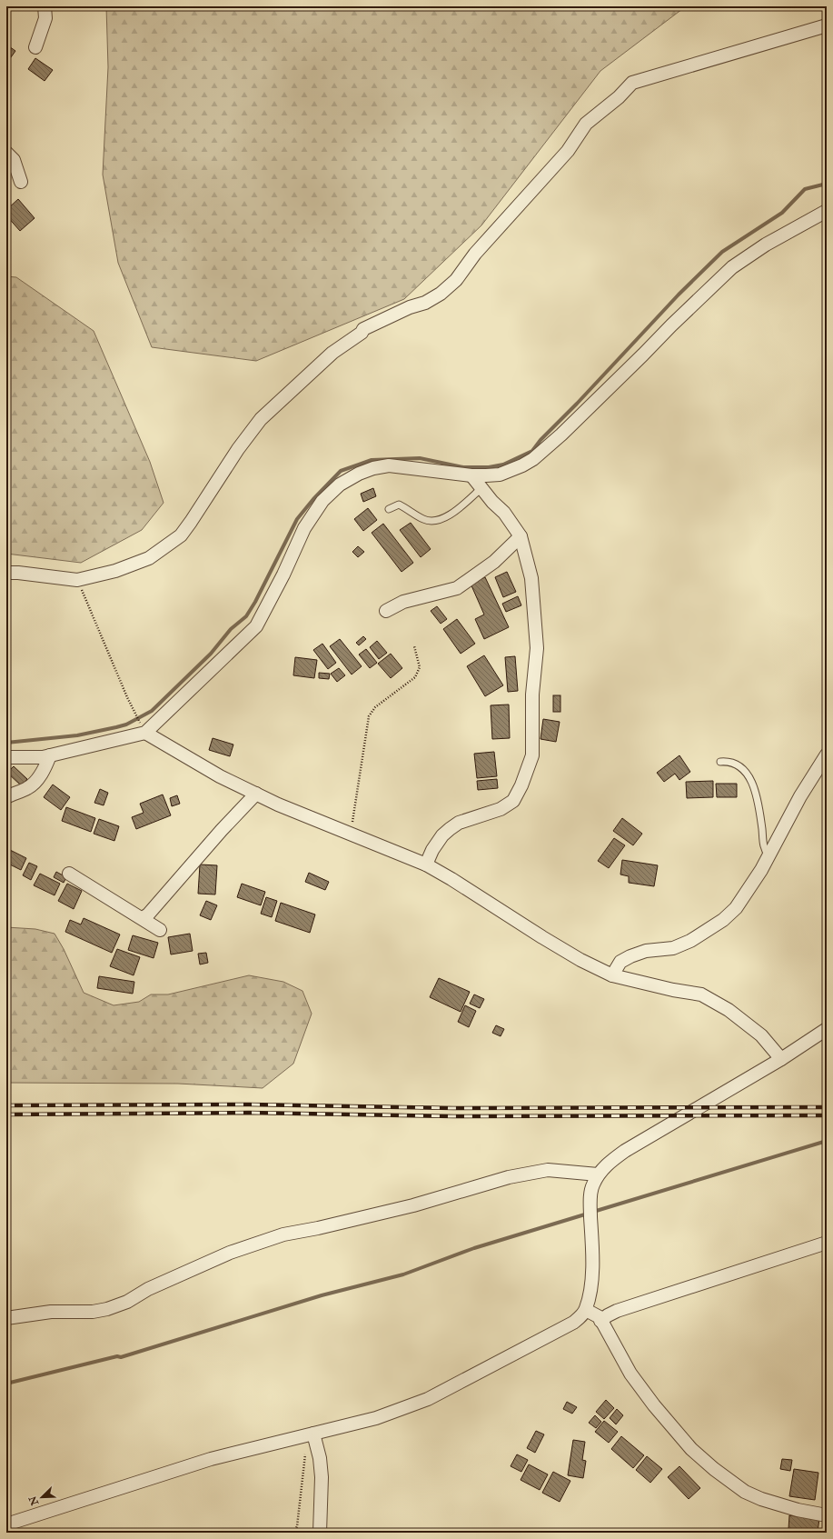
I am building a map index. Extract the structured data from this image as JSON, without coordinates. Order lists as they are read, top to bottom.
{
  "north": "bottom left"
}
